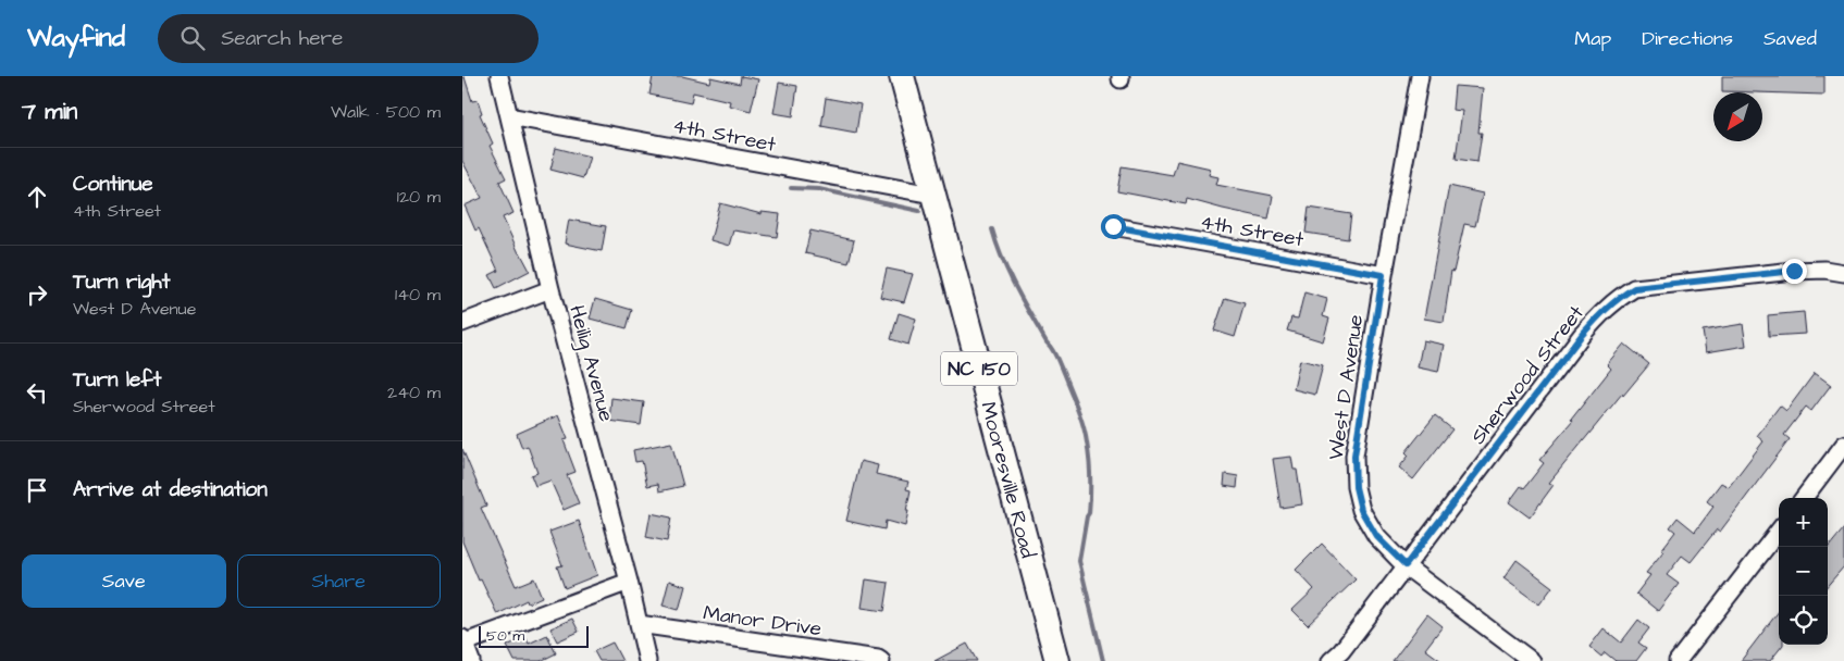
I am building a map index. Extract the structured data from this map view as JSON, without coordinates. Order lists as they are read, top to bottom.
{
  "streets": {
    "main road": ["NC 150", "Mooresville Road"],
    "street": [
      "4th Street",
      "Heilig Avenue",
      "Sherwood Street",
      "West D Avenue",
      "Manor Drive"
    ]
  },
  "crossings": [
    ["4th Street", "Heilig Avenue"],
    ["4th Street", "West D Avenue"],
    ["4th Street", "Mooresville Road"],
    ["Heilig Avenue", "Manor Drive"],
    ["Sherwood Street", "West D Avenue"]
  ],
  "scale_bar": "50 m",
  "north": "bottom left",
  "page": {
    "header": "Wayfind",
    "search": "Search here",
    "nav": ["Map", "Directions", "Saved"],
    "heading": ["7 min", "Walk · 500 m"],
    "list": [
      ["Continue", "4th Street", "120 m"],
      ["Turn right", "West D Avenue", "140 m"],
      ["Turn left", "Sherwood Street", "240 m"],
      "Arrive at destination"
    ],
    "map_buttons": ["+", "−"],
    "buttons": ["Save", "Share"],
    "scale": "50 m"
  }
}
